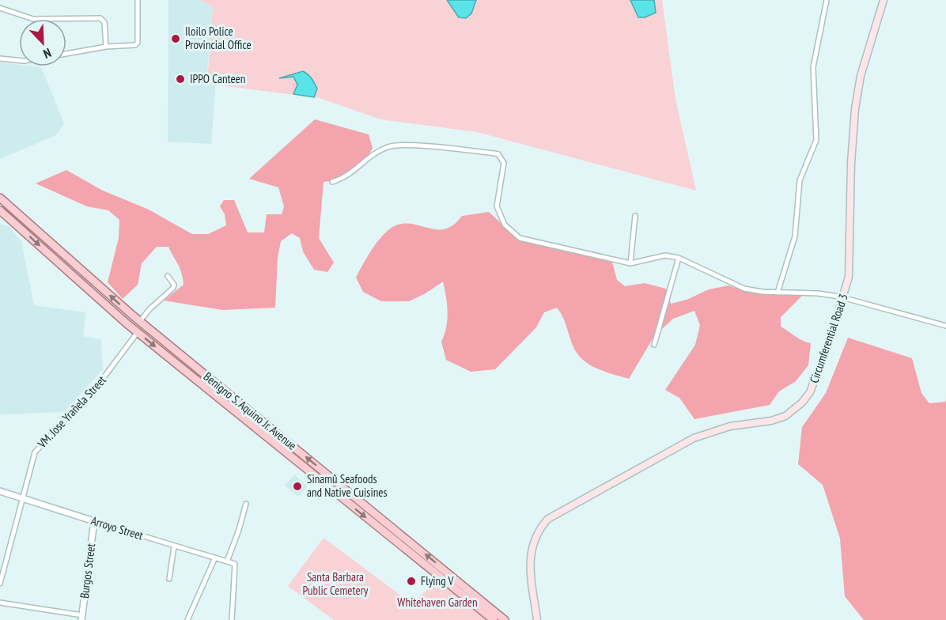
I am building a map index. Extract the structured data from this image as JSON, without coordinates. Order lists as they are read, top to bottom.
{
  "streets": {
    "main road": ["Circumferential Road 3", "Benigno S. Aquino Jr. Avenue"],
    "street": ["VM. Jose Yrañela Street", "Arroyo Street", "Burgos Street"]
  },
  "crossings": [
    ["Benigno S. Aquino Jr. Avenue", "VM. Jose Yrañela Street"],
    ["VM. Jose Yrañela Street", "Arroyo Street"],
    ["Arroyo Street", "Burgos Street"]
  ],
  "parks": ["Santa Barbara Public Cemetery", "Whitehaven Garden"],
  "places": [
    "Iloilo Police Provincial Office",
    "IPPO Canteen",
    "Sinamû Seafoods and Native Cuisines",
    "Flying V"
  ],
  "north": "bottom right"
}
